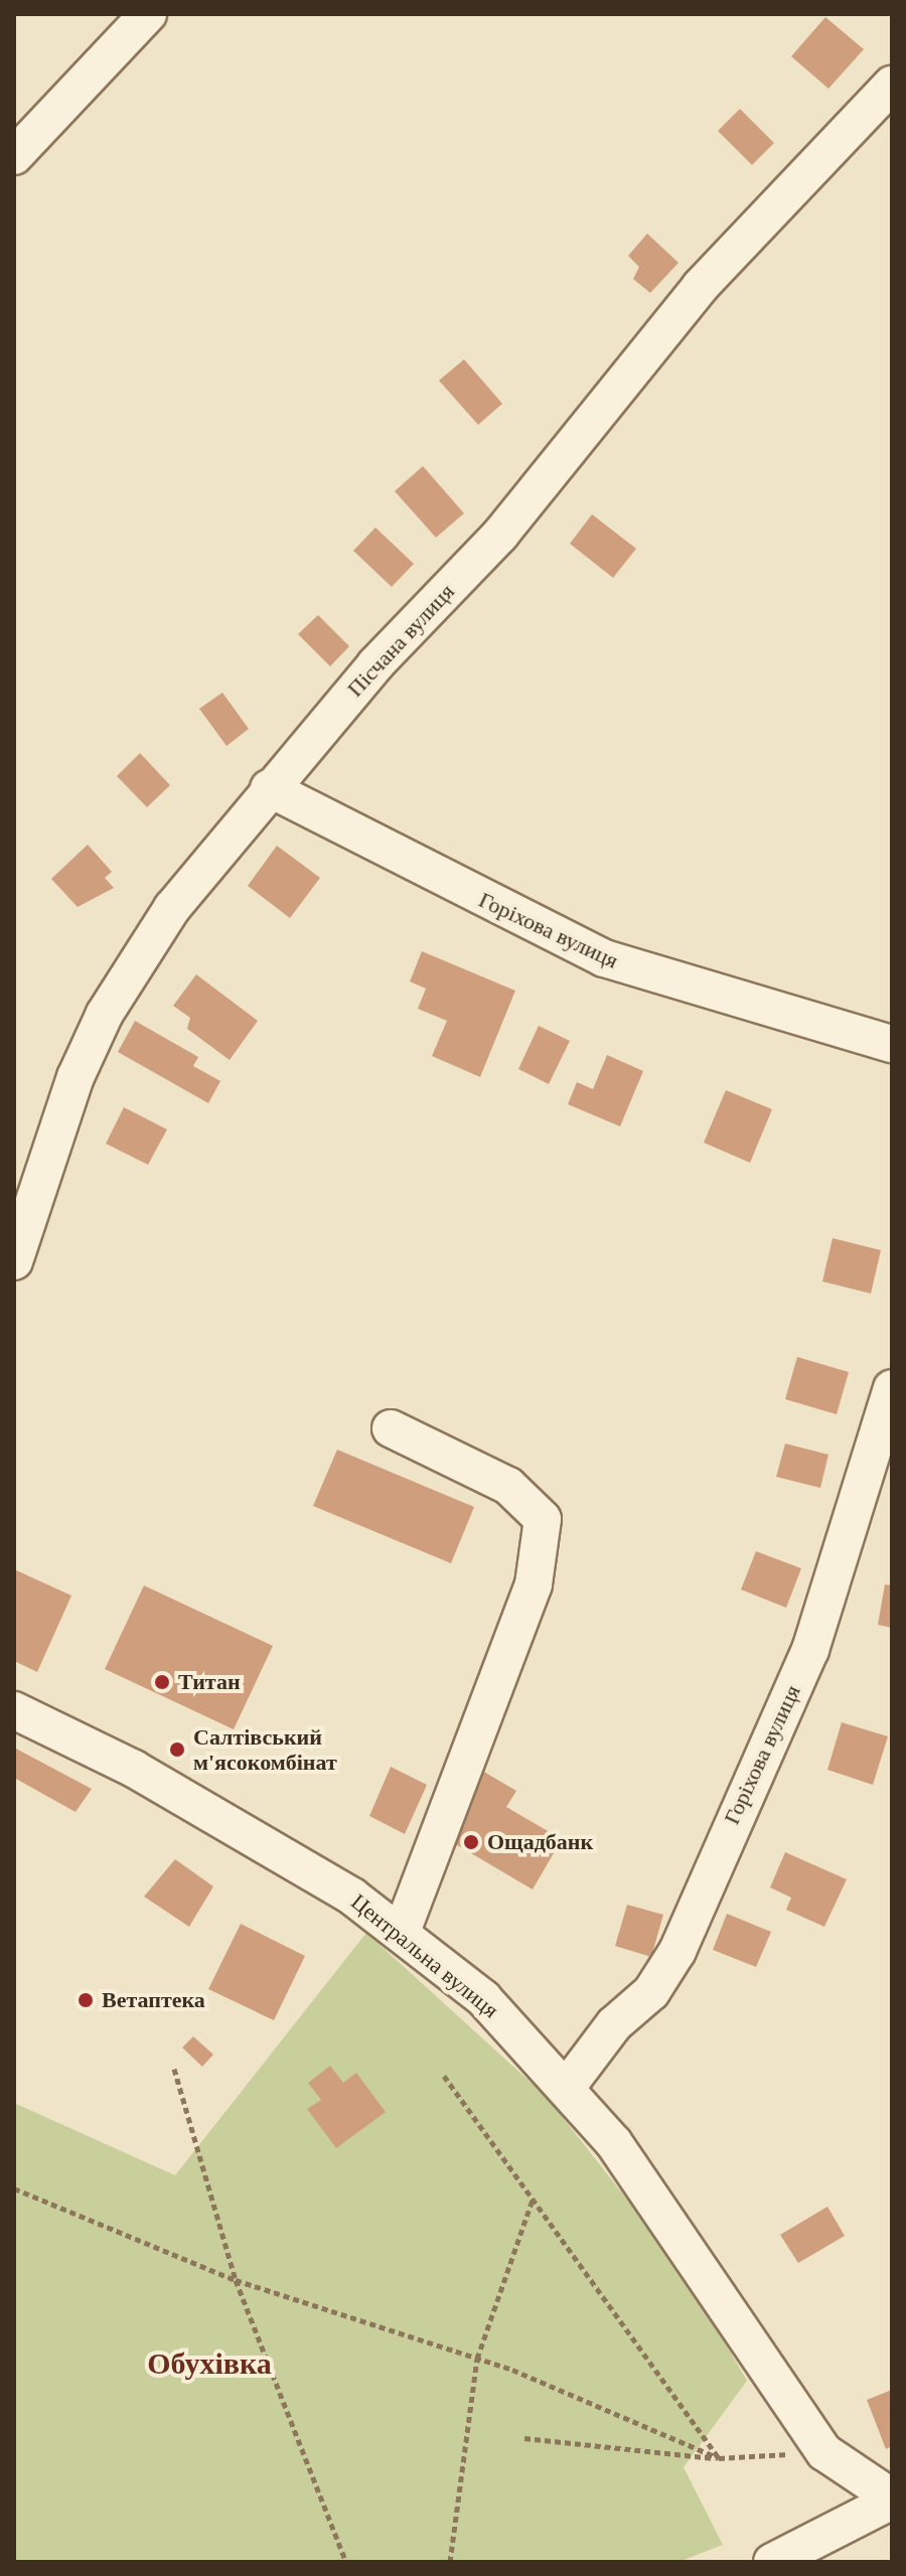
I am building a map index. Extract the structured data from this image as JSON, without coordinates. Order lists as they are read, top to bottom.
{
  "streets": {
    "street": ["Пісчана вулиця", "Горіхова вулиця", "Центральна вулиця"]
  },
  "crossings": [
    ["Пісчана вулиця", "Горіхова вулиця"],
    ["Горіхова вулиця", "Центральна вулиця"]
  ],
  "districts": ["Обухівка"],
  "places": [
    "Титан",
    "Салтівський м'ясокомбінат",
    "Ощадбанк",
    "Ветаптека"
  ]
}
